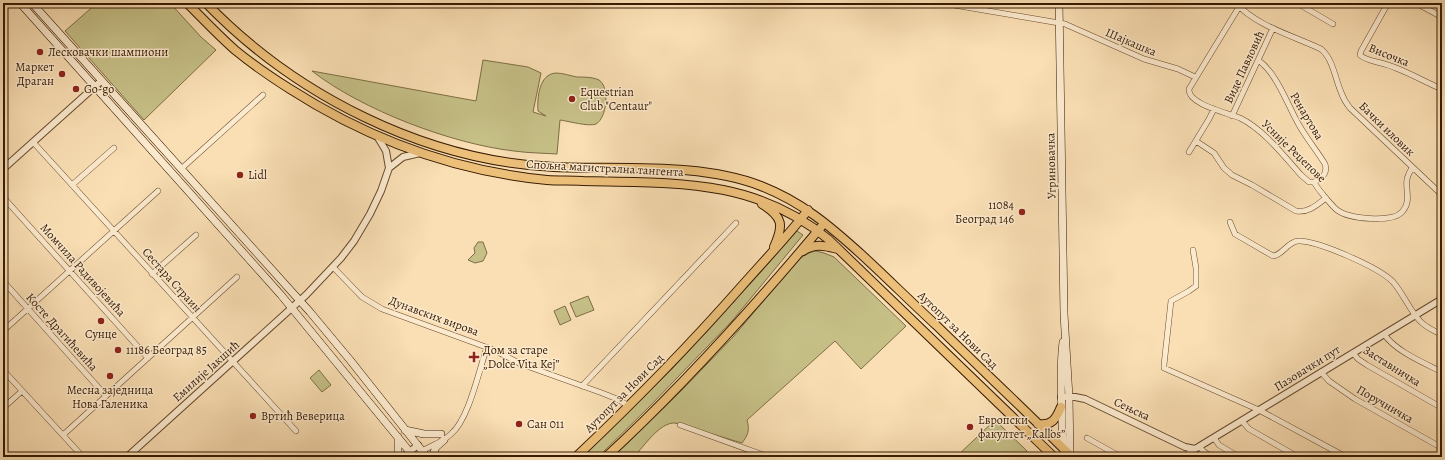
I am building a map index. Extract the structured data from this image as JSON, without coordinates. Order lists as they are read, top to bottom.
{
  "streets": {
    "main road": ["Угриновачка", "Спољна магистрална тангента", "Аутопут за Нови Сад"],
    "street": [
      "Шајкашка",
      "Височка",
      "Виде Павловић",
      "Ренартова",
      "Бачки иловик",
      "Усније Реџепове",
      "Момчила Радивојевића",
      "Сестара Страин",
      "Дунавских вирова",
      "Косте Драгићевића",
      "Заставничка",
      "Пазовачки пут",
      "Емилије Јакшић",
      "Поручничка",
      "Сењска"
    ]
  },
  "crossings": [
    ["Шајкашка", "Усније Реџепове"],
    ["Шајкашка", "Угриновачка"],
    ["Виде Павловић", "Ренартова"],
    ["Виде Павловић", "Бачки иловик"],
    ["Виде Павловић", "Усније Реџепове"],
    ["Ренартова", "Усније Реџепове"],
    ["Бачки иловик", "Усније Реџепове"],
    ["Угриновачка", "Аутопут за Нови Сад"],
    ["Угриновачка", "Сењска"],
    ["Спољна магистрална тангента", "Аутопут за Нови Сад"],
    ["Сестара Страин", "Емилије Јакшић"],
    ["Дунавских вирова", "Аутопут за Нови Сад"],
    ["Заставничка", "Пазовачки пут"],
    ["Пазовачки пут", "Поручничка"],
    ["Пазовачки пут", "Сењска"]
  ],
  "places": {
    "other": [
      "Лесковачки шампиони",
      "Маркет Драган",
      "Go-go",
      "Equestrian Club \"Centaur\"",
      "Lidl",
      "11084 Београд 146",
      "Сунце",
      "11186 Београд 85",
      "Месна заједница Нова Галеника",
      "Вртић Веверица",
      "Сан 011",
      "Европски факултет „Kallos”"
    ],
    "health": ["Дом за старе „Dolce Vita Kej”"]
  }
}
